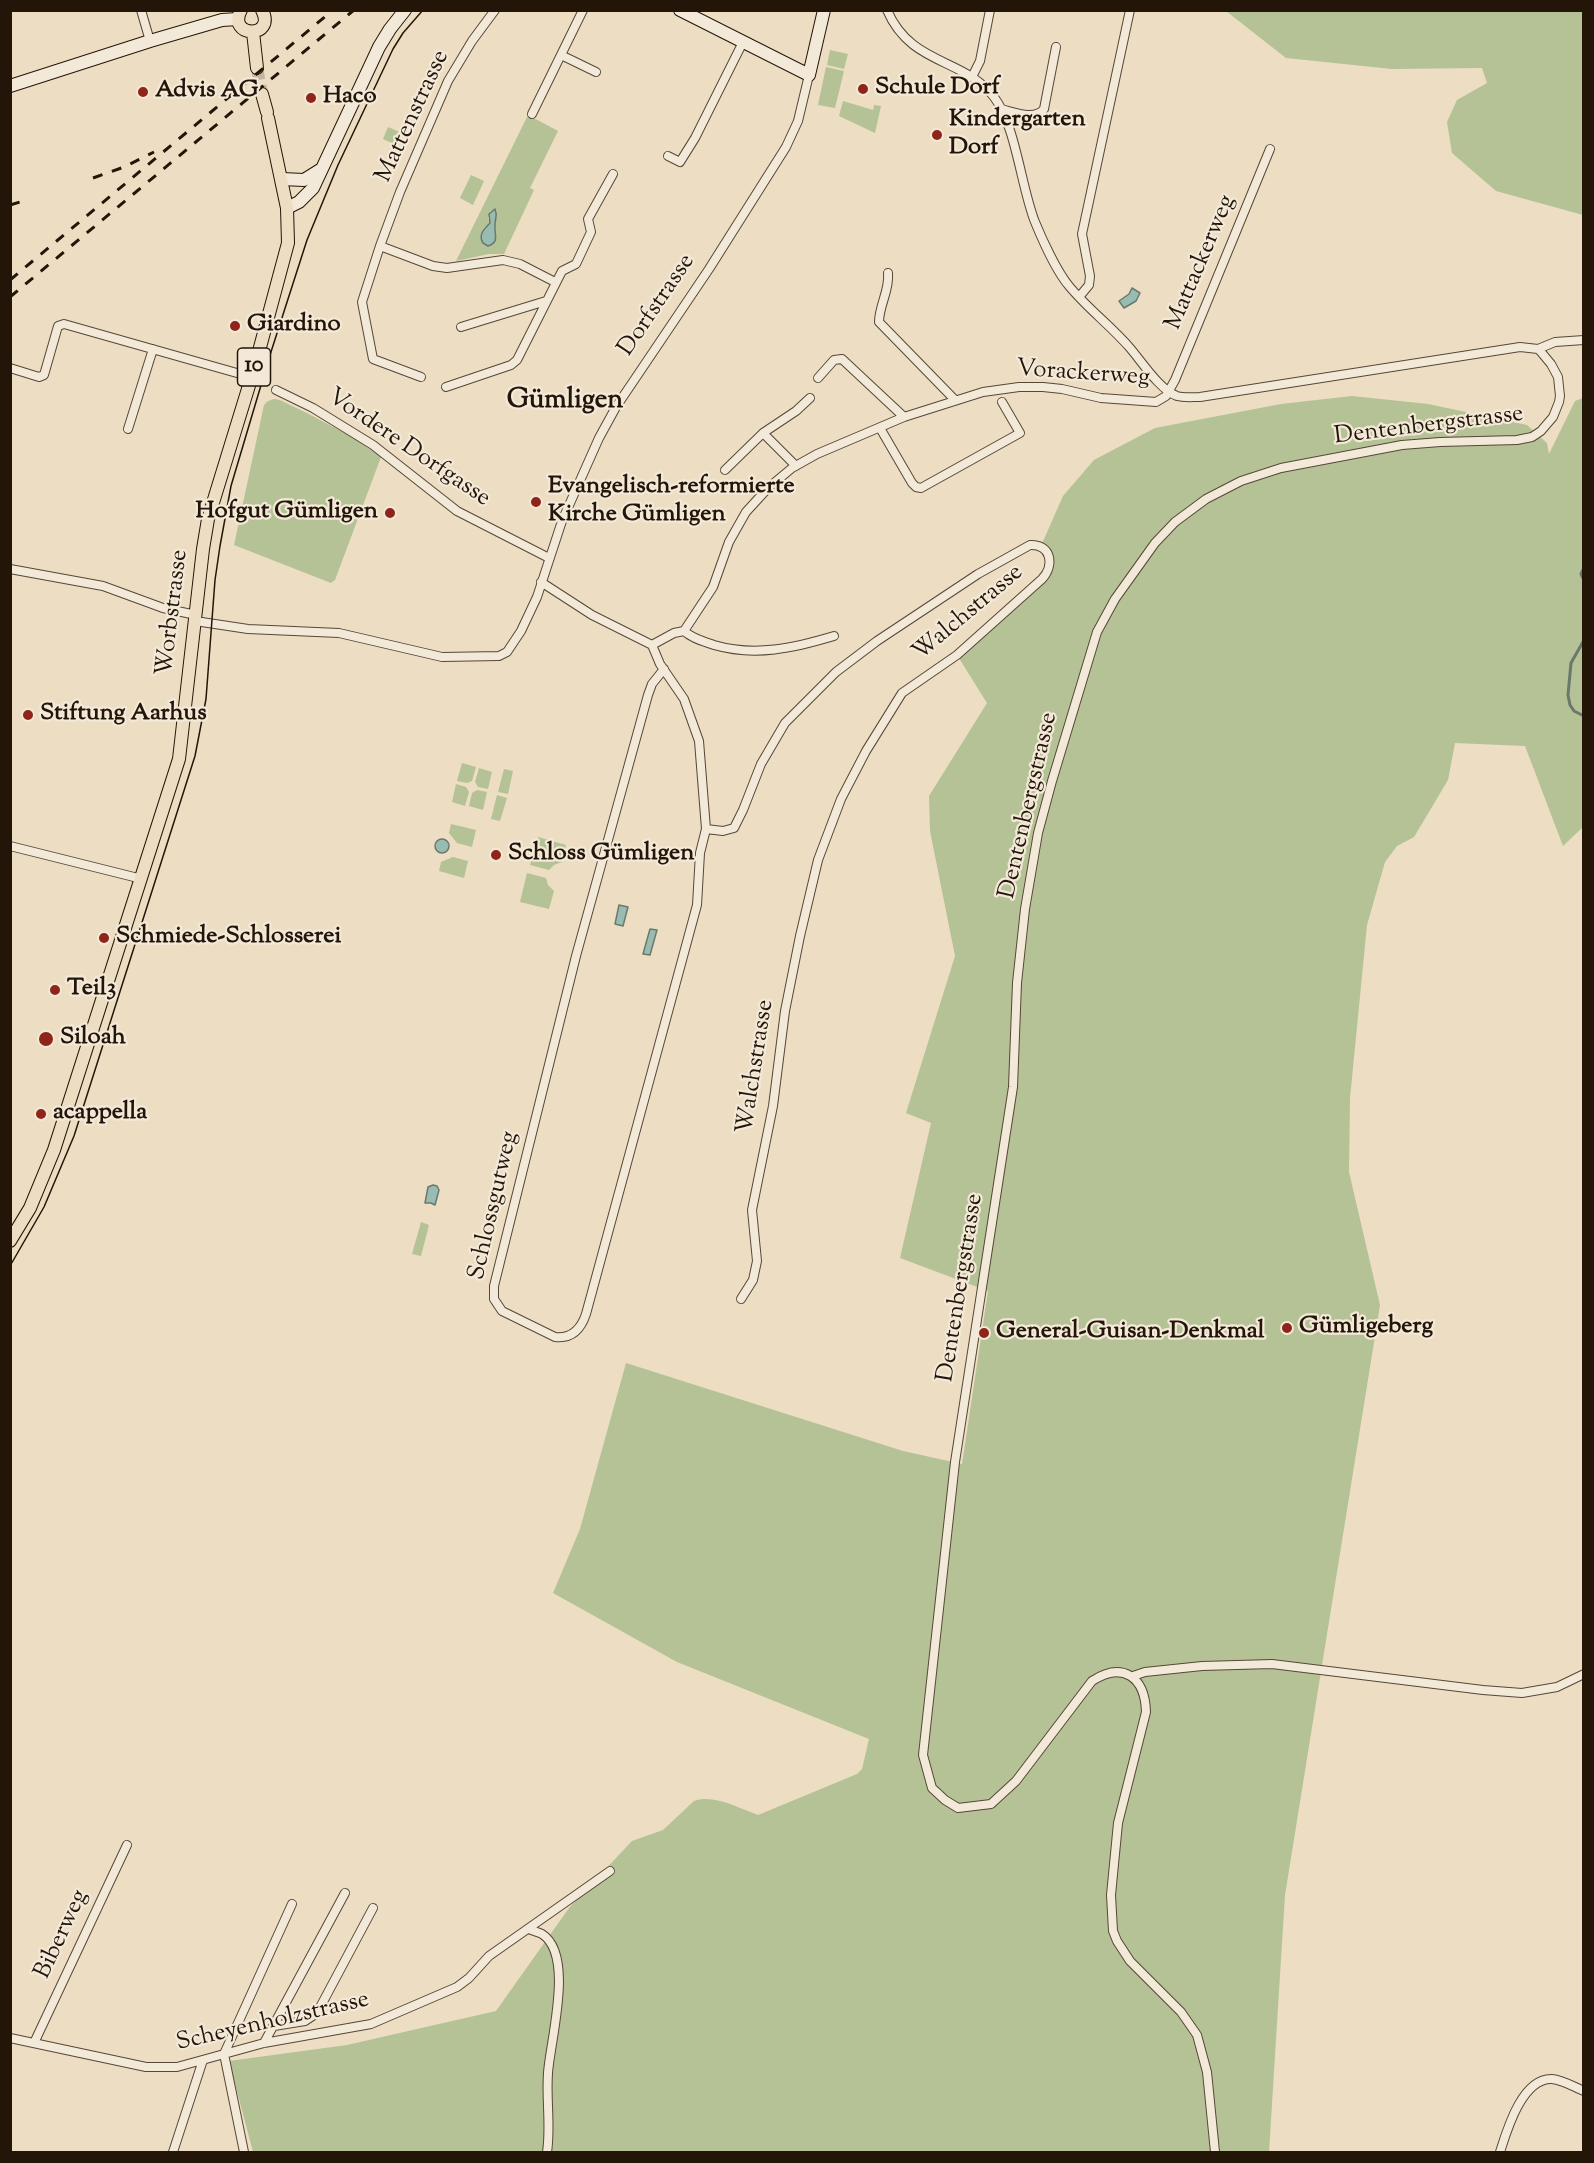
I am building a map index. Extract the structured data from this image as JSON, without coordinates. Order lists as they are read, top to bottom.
{
  "streets": {
    "main road": ["10", "Worbstrasse"],
    "street": [
      "Mattenstrasse",
      "Mattackerweg",
      "Dorfstrasse",
      "Vorackerweg",
      "Dentenbergstrasse",
      "Vordere Dorfgasse",
      "Walchstrasse",
      "Schlossgutweg",
      "Biberweg",
      "Scheyenholzstrasse"
    ]
  },
  "crossings": [
    ["Mattackerweg", "Vorackerweg"],
    ["Dorfstrasse", "Vordere Dorfgasse"],
    ["Dorfstrasse", "Worbstrasse"],
    ["Walchstrasse", "Schlossgutweg"],
    ["Biberweg", "Scheyenholzstrasse"]
  ],
  "districts": ["Gümligen"],
  "places": [
    "Schule Dorf",
    "Advis AG",
    "Haco",
    "Kindergarten Dorf",
    "Giardino",
    "Evangelisch-reformierte Kirche Gümligen",
    "Hofgut Gümligen",
    "Stiftung Aarhus",
    "Schloss Gümligen",
    "Schmiede-Schlosserei",
    "Teil3",
    "Siloah",
    "acappella",
    "Gümligeberg",
    "General-Guisan-Denkmal"
  ]
}
